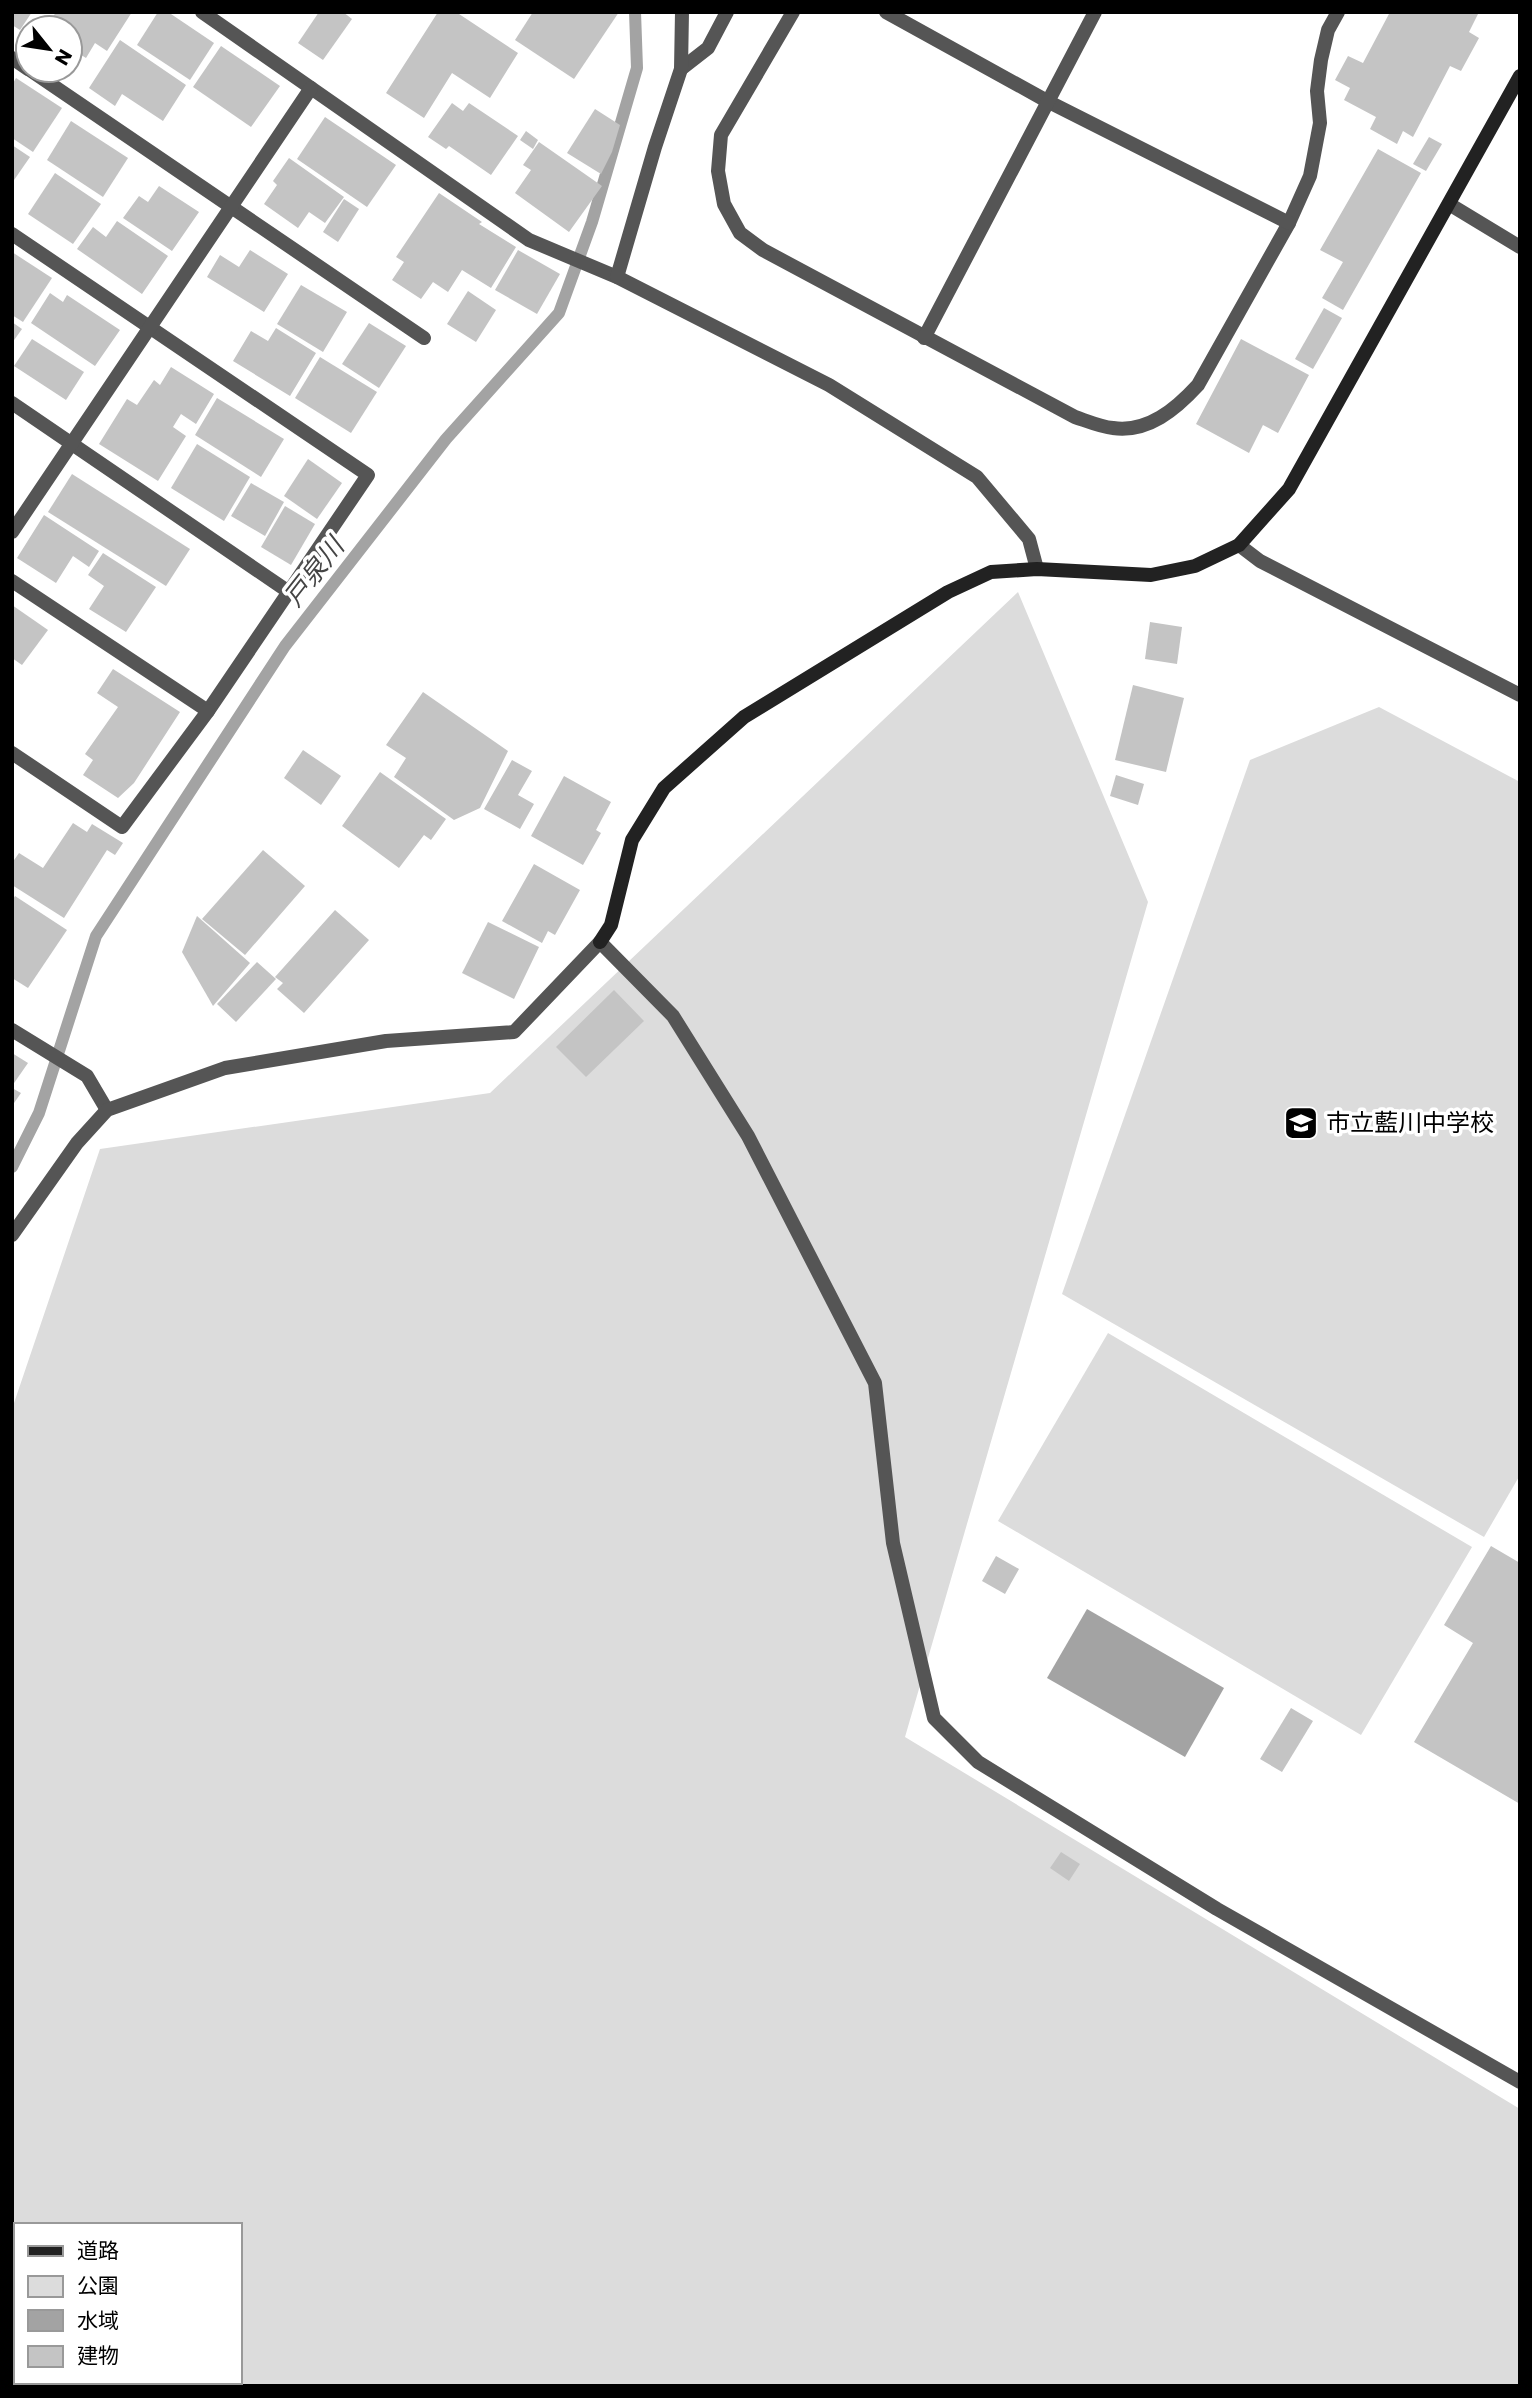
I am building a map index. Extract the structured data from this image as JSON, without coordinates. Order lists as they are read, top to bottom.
{
  "water": ["戸泉川"],
  "places": {
    "school or university": ["市立藍川中学校"]
  },
  "legend": [
    "道路",
    "公園",
    "水域",
    "建物"
  ],
  "north": "bottom right"
}
